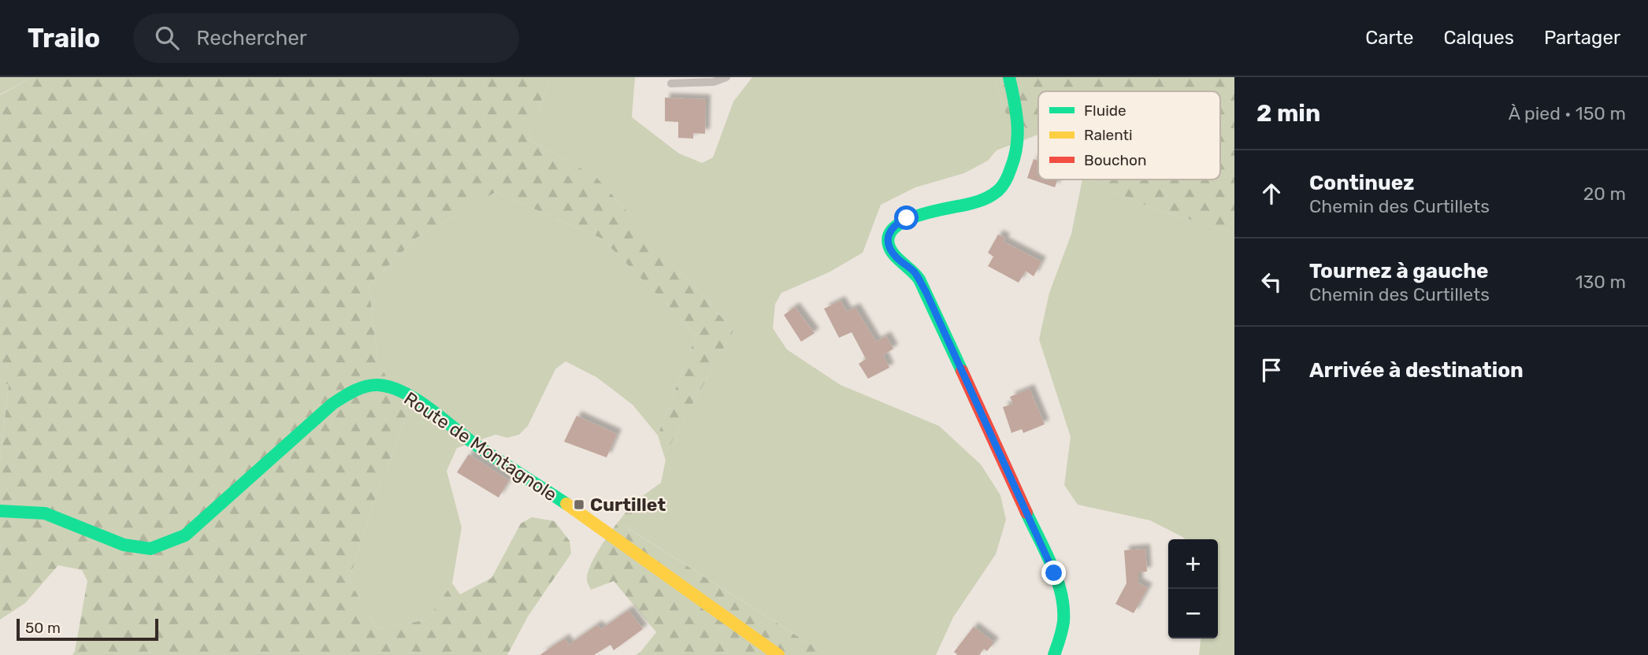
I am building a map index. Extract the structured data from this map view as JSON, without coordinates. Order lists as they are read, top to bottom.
{
  "streets": {
    "street": ["Route de Montagnole"]
  },
  "places": {
    "transit": ["Curtillet"]
  },
  "legend": ["Fluide", "Ralenti", "Bouchon"],
  "scale_bar": "50 m",
  "page": {
    "header": "Trailo",
    "search": "Rechercher",
    "nav": ["Carte", "Calques", "Partager"],
    "heading": ["2 min", "À pied · 150 m"],
    "list": [
      ["Continuez", "Chemin des Curtillets", "20 m"],
      ["Tournez à gauche", "Chemin des Curtillets", "130 m"],
      "Arrivée à destination"
    ],
    "map_buttons": ["+", "−"],
    "scale": "50 m"
  }
}
